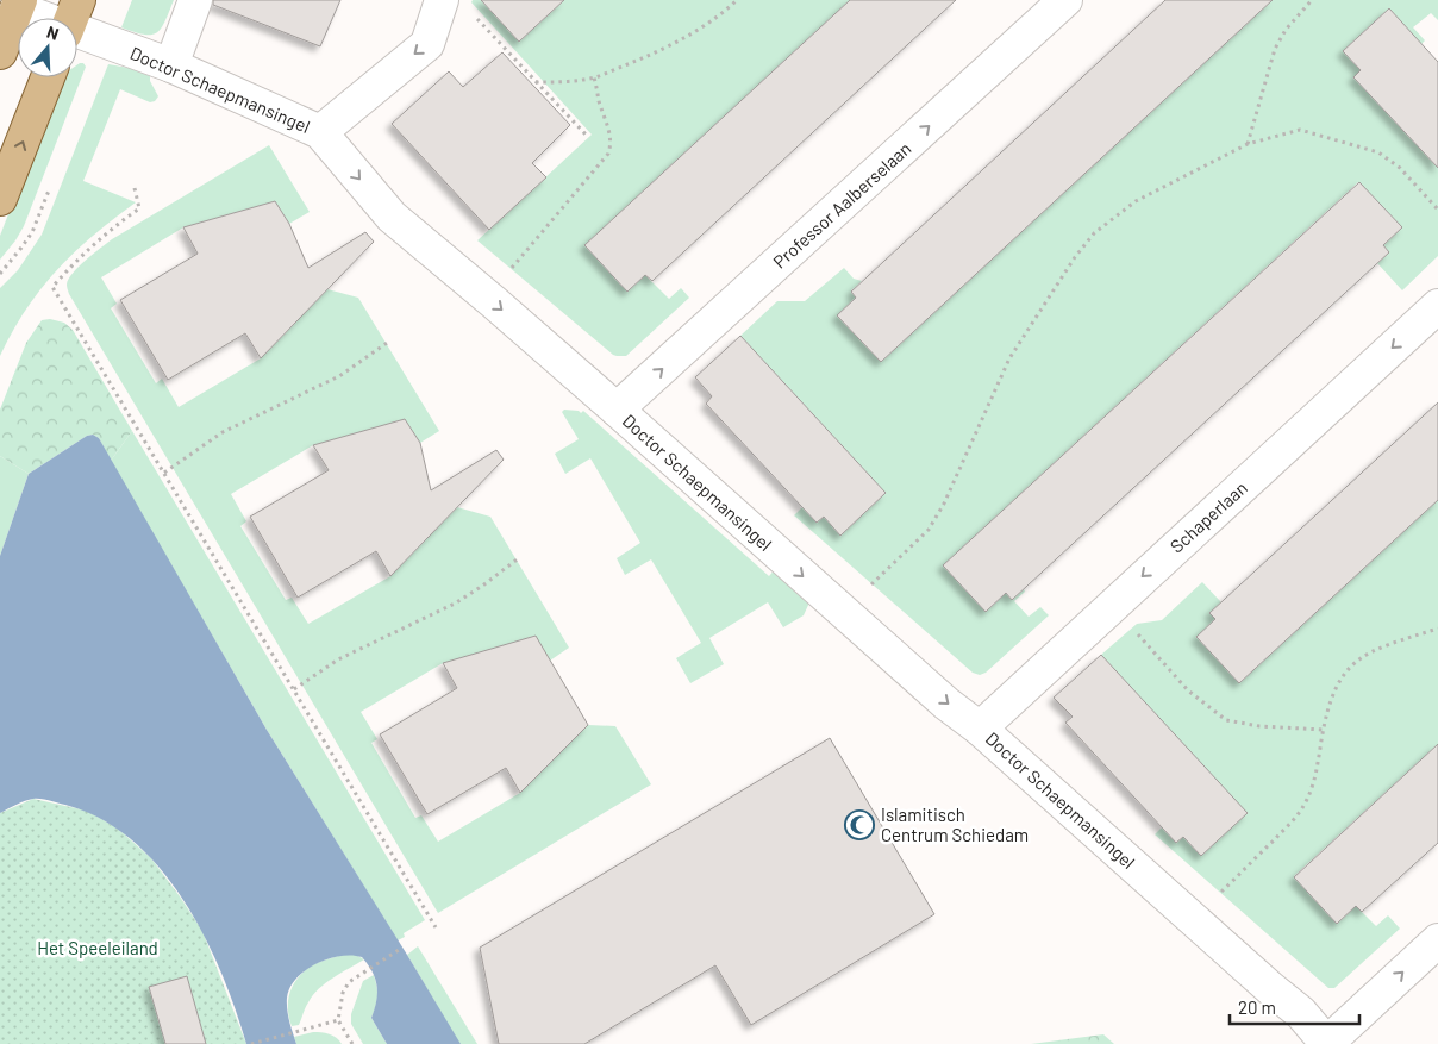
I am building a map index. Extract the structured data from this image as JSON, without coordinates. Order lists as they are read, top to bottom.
{
  "streets": {
    "street": ["Doctor Schaepmansingel", "Professor Aalberselaan", "Schaperlaan"]
  },
  "crossings": [
    ["Doctor Schaepmansingel", "Professor Aalberselaan"],
    ["Doctor Schaepmansingel", "Schaperlaan"]
  ],
  "one_way": ["Doctor Schaepmansingel", "Professor Aalberselaan", "Schaperlaan"],
  "parks": ["Het Speeleiland"],
  "places": {
    "mosque": ["Islamitisch Centrum Schiedam"]
  },
  "scale_bar": "20 m",
  "north": "top"
}
